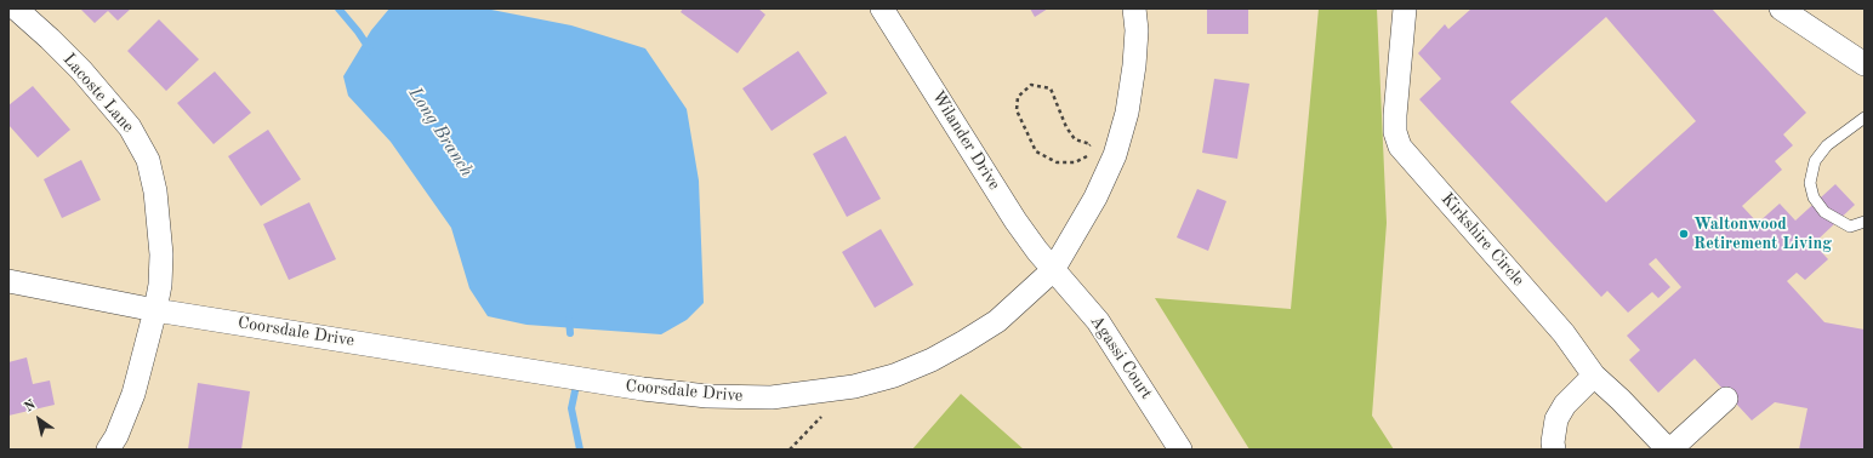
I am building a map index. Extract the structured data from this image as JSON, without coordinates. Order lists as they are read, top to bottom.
{
  "streets": {
    "street": [
      "Lacoste Lane",
      "Wilander Drive",
      "Kirkshire Circle",
      "Coorsdale Drive",
      "Agassi Court"
    ]
  },
  "crossings": [
    ["Lacoste Lane", "Coorsdale Drive"],
    ["Wilander Drive", "Coorsdale Drive"],
    ["Wilander Drive", "Agassi Court"],
    ["Coorsdale Drive", "Agassi Court"]
  ],
  "water": ["Long Branch"],
  "places": ["Waltonwood Retirement Living"],
  "north": "top left"
}
